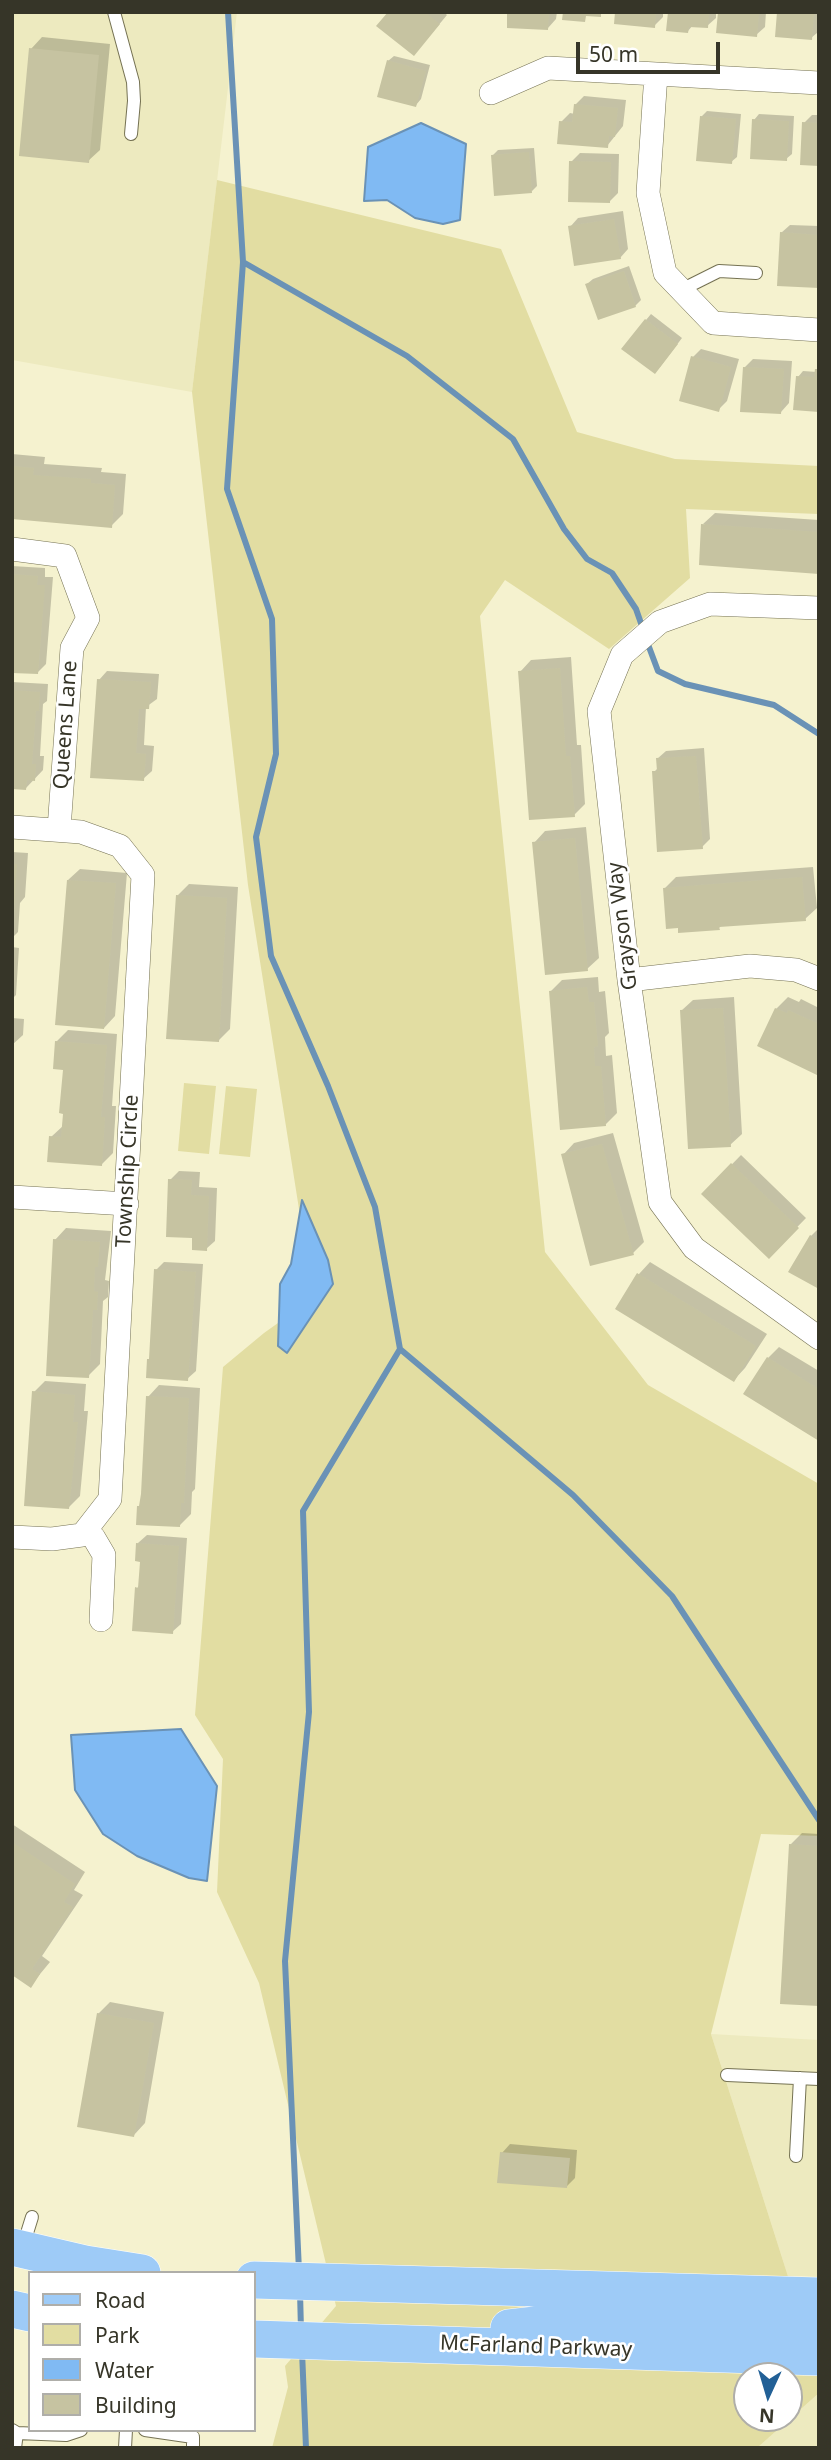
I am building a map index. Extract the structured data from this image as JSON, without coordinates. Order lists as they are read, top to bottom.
{
  "streets": {
    "main road": ["McFarland Parkway"],
    "street": ["Queens Lane", "Grayson Way", "Township Circle"]
  },
  "crossings": [
    ["Queens Lane", "Township Circle"]
  ],
  "legend": [
    "Road",
    "Park",
    "Water",
    "Building"
  ],
  "scale_bar": "50 m",
  "north": "bottom"
}
